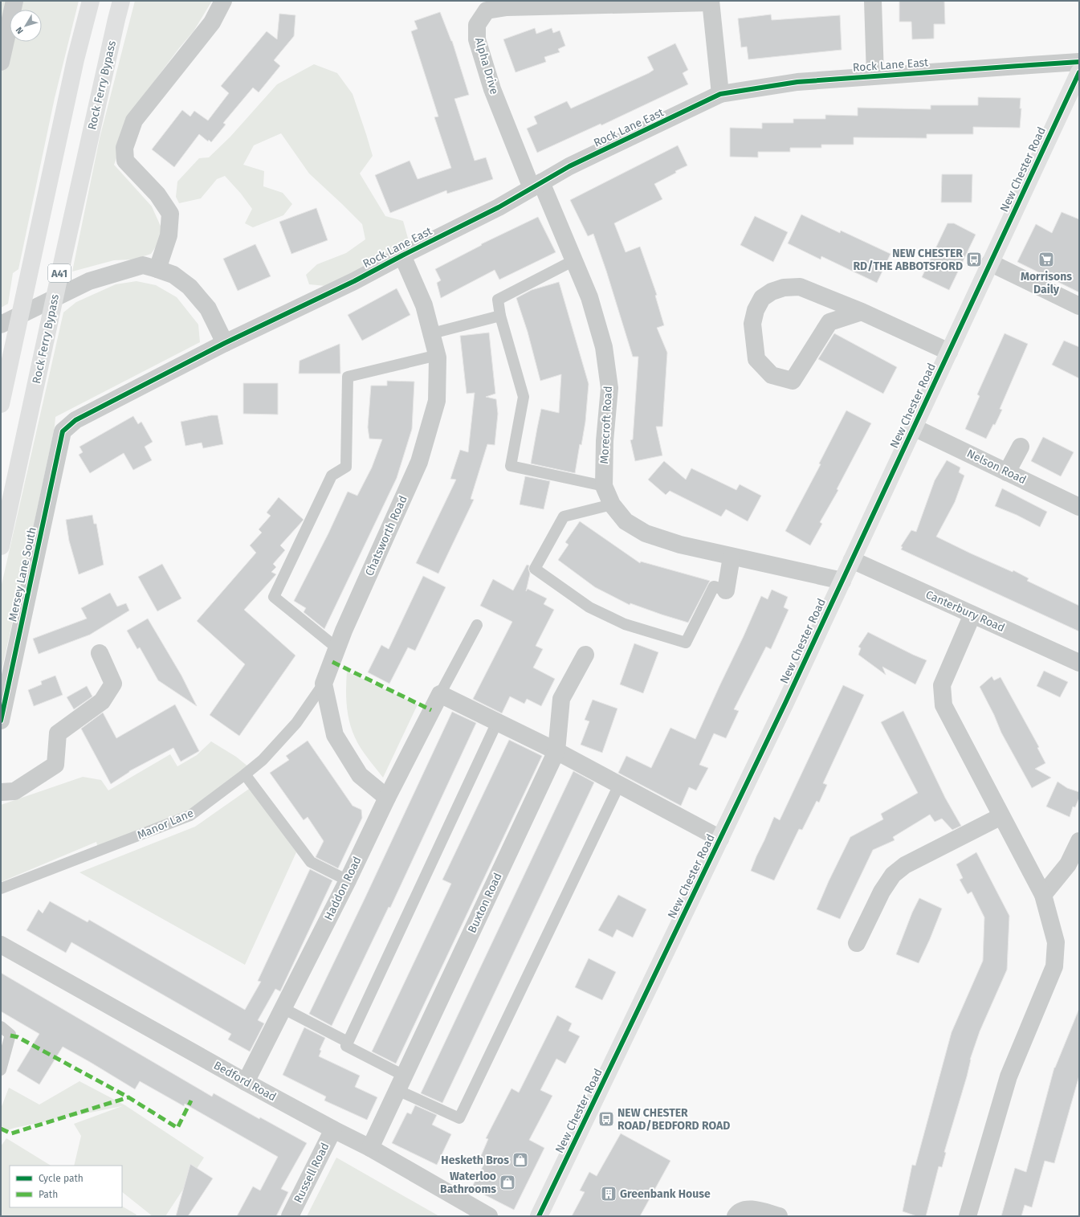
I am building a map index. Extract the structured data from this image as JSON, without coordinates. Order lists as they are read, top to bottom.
{
  "streets": {
    "main road": ["Rock Ferry Bypass", "New Chester Road", "A41"],
    "street": [
      "Rock Lane East",
      "Alpha Drive",
      "Morecroft Road",
      "Nelson Road",
      "Chatsworth Road",
      "Mersey Lane South",
      "Canterbury Road",
      "Haddon Road",
      "Buxton Road",
      "Bedford Road",
      "Russell Road"
    ],
    "lane": ["Manor Lane"]
  },
  "crossings": [
    ["Rock Lane East", "Alpha Drive"],
    ["Rock Lane East", "Morecroft Road"],
    ["Rock Lane East", "Chatsworth Road"],
    ["Rock Lane East", "Mersey Lane South"],
    ["Alpha Drive", "Morecroft Road"],
    ["New Chester Road", "Morecroft Road"],
    ["New Chester Road", "Nelson Road"],
    ["New Chester Road", "Canterbury Road"],
    ["Chatsworth Road", "Manor Lane"],
    ["Haddon Road", "Bedford Road"],
    ["Buxton Road", "Bedford Road"],
    ["Bedford Road", "Russell Road"]
  ],
  "places": {
    "bus stop": ["NEW CHESTER RD/THE ABBOTSFORD", "NEW CHESTER ROAD/BEDFORD ROAD"],
    "supermarket": ["Morrisons Daily"],
    "shop": ["Hesketh Bros", "Waterloo Bathrooms"],
    "building": ["Greenbank House"]
  },
  "legend": ["Cycle path", "Path"],
  "north": "bottom left"
}
